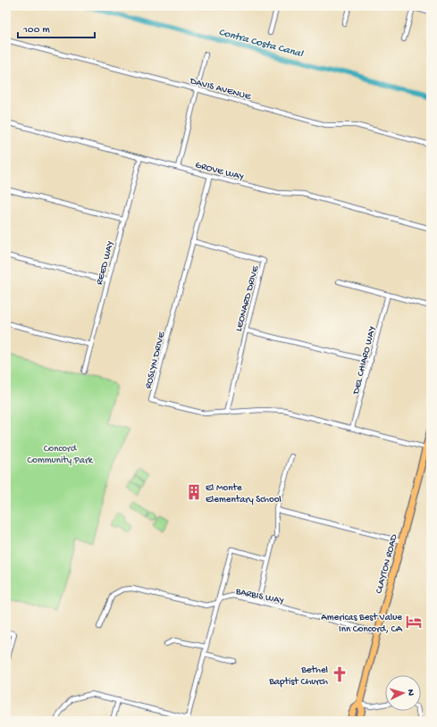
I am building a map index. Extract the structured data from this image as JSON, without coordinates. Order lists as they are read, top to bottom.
{
  "streets": {
    "main road": ["CLAYTON ROAD"],
    "street": [
      "DAVIS AVENUE",
      "GROVE WAY",
      "REED WAY",
      "LEONARD DRIVE",
      "ROSLYN DRIVE",
      "DEL CHIARO WAY",
      "BARBIS WAY"
    ]
  },
  "crossings": [
    ["GROVE WAY", "REED WAY"],
    ["GROVE WAY", "ROSLYN DRIVE"],
    ["LEONARD DRIVE", "ROSLYN DRIVE"],
    ["ROSLYN DRIVE", "DEL CHIARO WAY"],
    ["ROSLYN DRIVE", "CLAYTON ROAD"],
    ["CLAYTON ROAD", "BARBIS WAY"]
  ],
  "water": ["Contra Costa Canal"],
  "parks": ["Concord Community Park"],
  "places": {
    "building": ["El Monte Elementary School"],
    "hotel": ["Americas Best Value Inn Concord, CA"],
    "church": ["Bethel Baptist Church"]
  },
  "scale_bar": "100 m",
  "north": "right"
}
